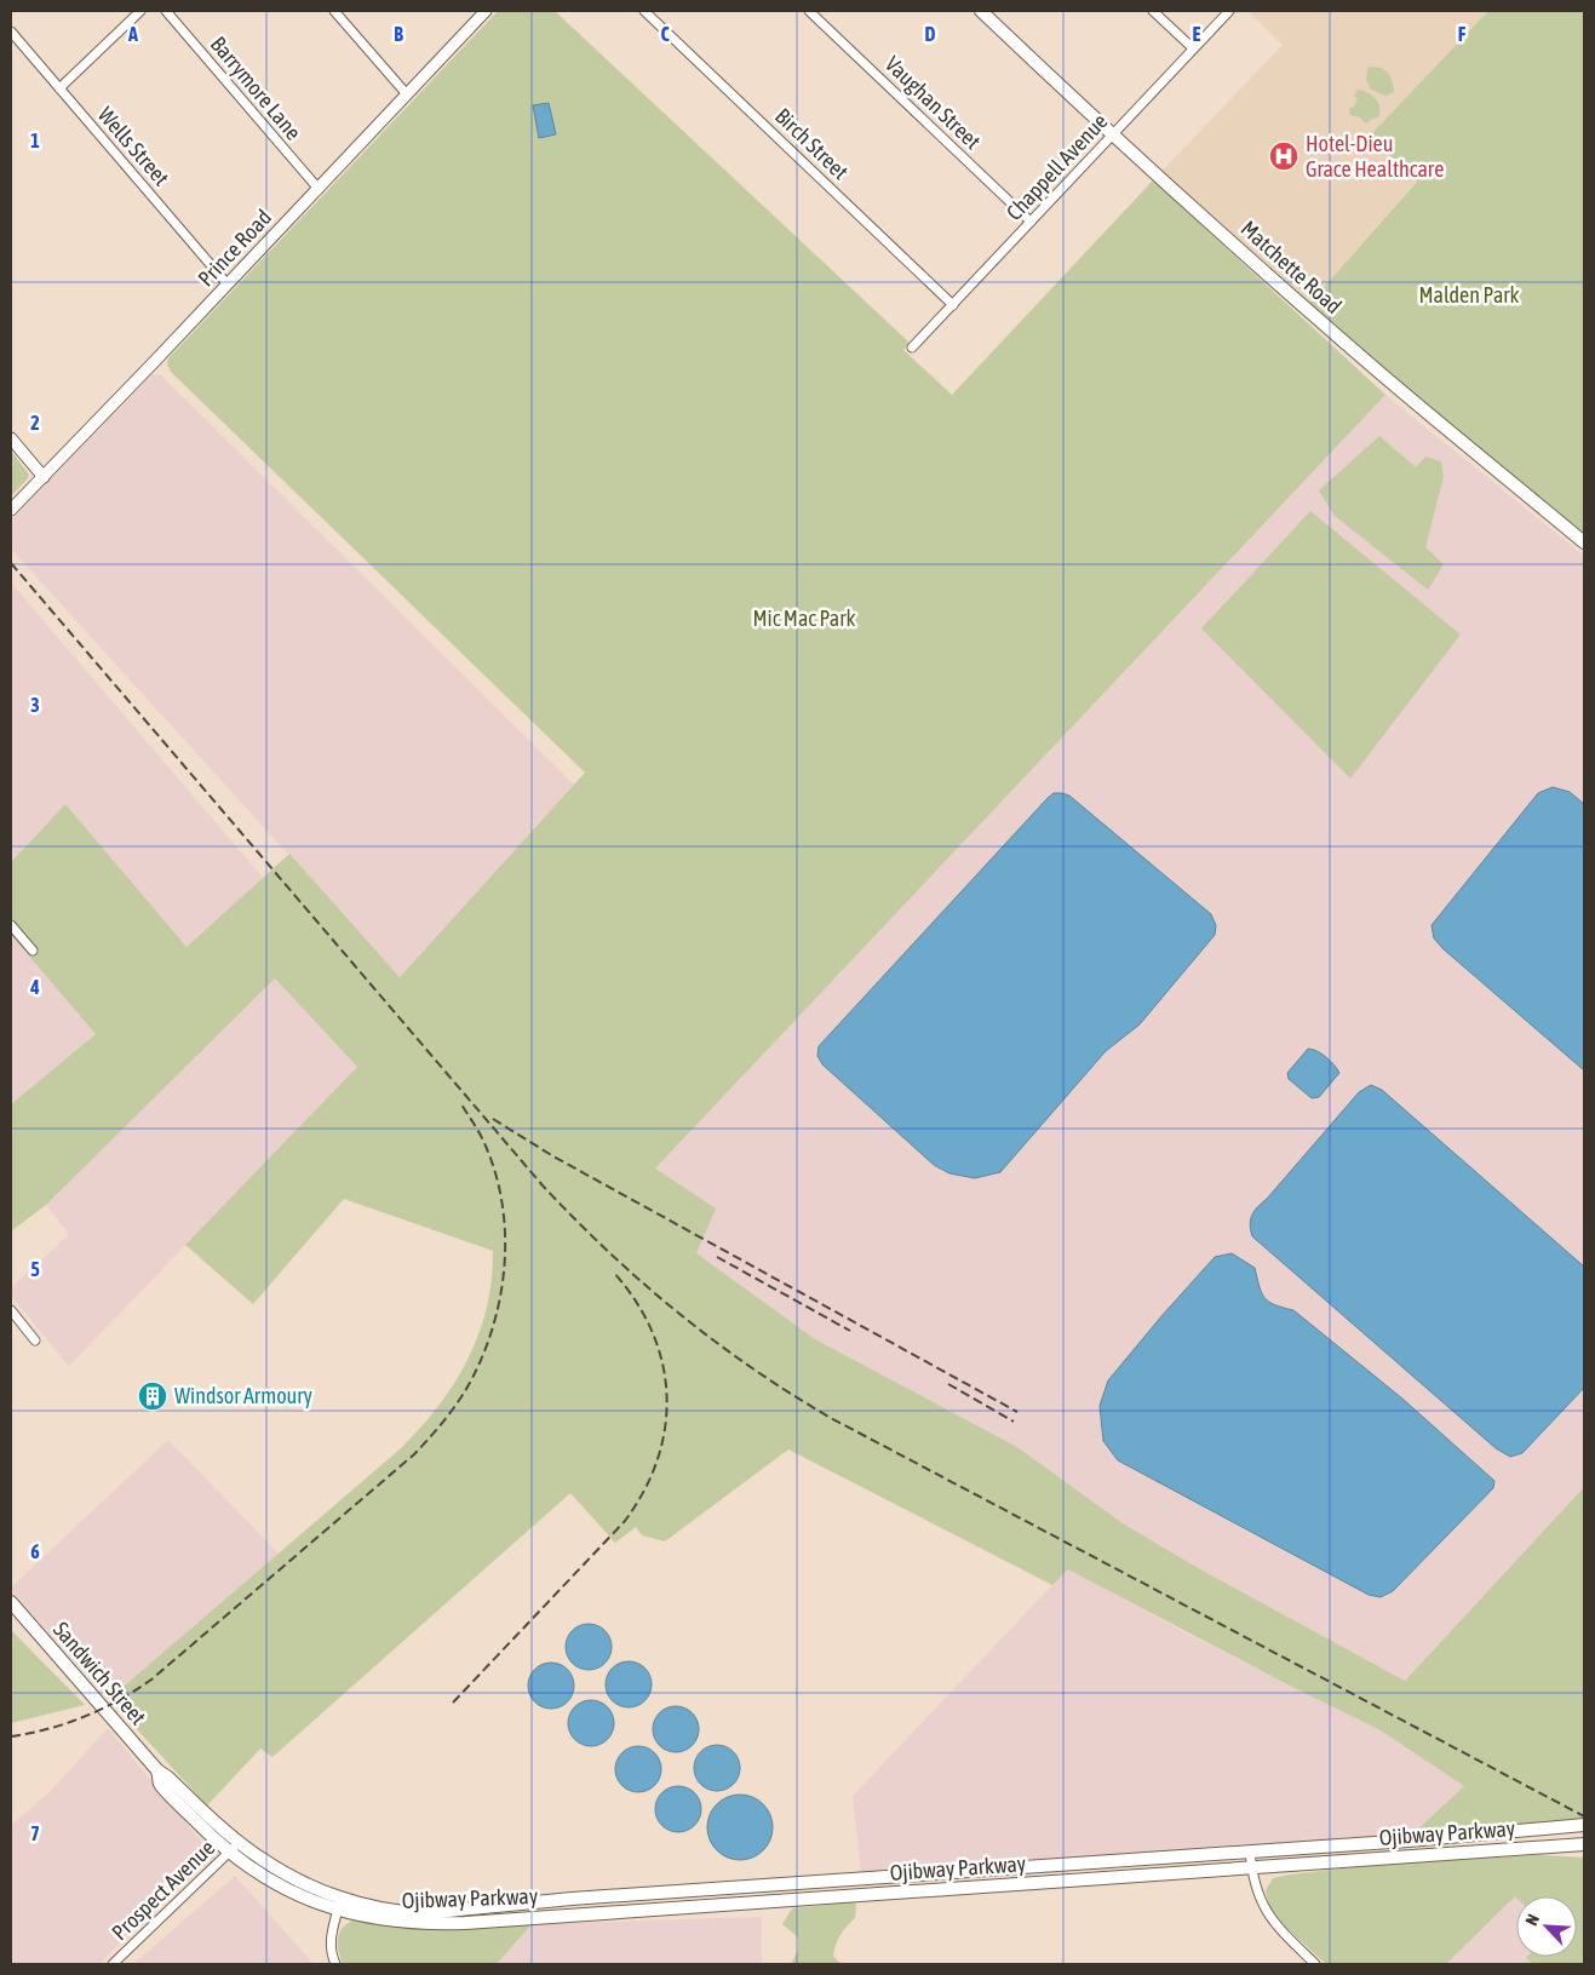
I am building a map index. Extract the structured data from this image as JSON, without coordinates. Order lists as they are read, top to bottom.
{
  "streets": {
    "main road": ["Matchette Road", "Sandwich Street", "Ojibway Parkway"],
    "street": [
      "Barrymore Lane",
      "Vaughan Street",
      "Birch Street",
      "Wells Street",
      "Chappell Avenue",
      "Prince Road",
      "Prospect Avenue"
    ]
  },
  "crossings": [
    ["Barrymore Lane", "Prince Road"],
    ["Vaughan Street", "Chappell Avenue"],
    ["Birch Street", "Chappell Avenue"],
    ["Wells Street", "Prince Road"],
    ["Chappell Avenue", "Matchette Road"],
    ["Sandwich Street", "Ojibway Parkway"],
    ["Ojibway Parkway", "Prospect Avenue"]
  ],
  "parks": ["Malden Park", "Mic Mac Park"],
  "places": {
    "hospital": ["Hotel-Dieu Grace Healthcare"],
    "building": ["Windsor Armoury"]
  },
  "north": "top left",
  "grid": {
    "columns": [
      "A",
      "B",
      "C",
      "D",
      "E",
      "F"
    ],
    "rows": [
      "1",
      "2",
      "3",
      "4",
      "5",
      "6",
      "7"
    ]
  }
}
